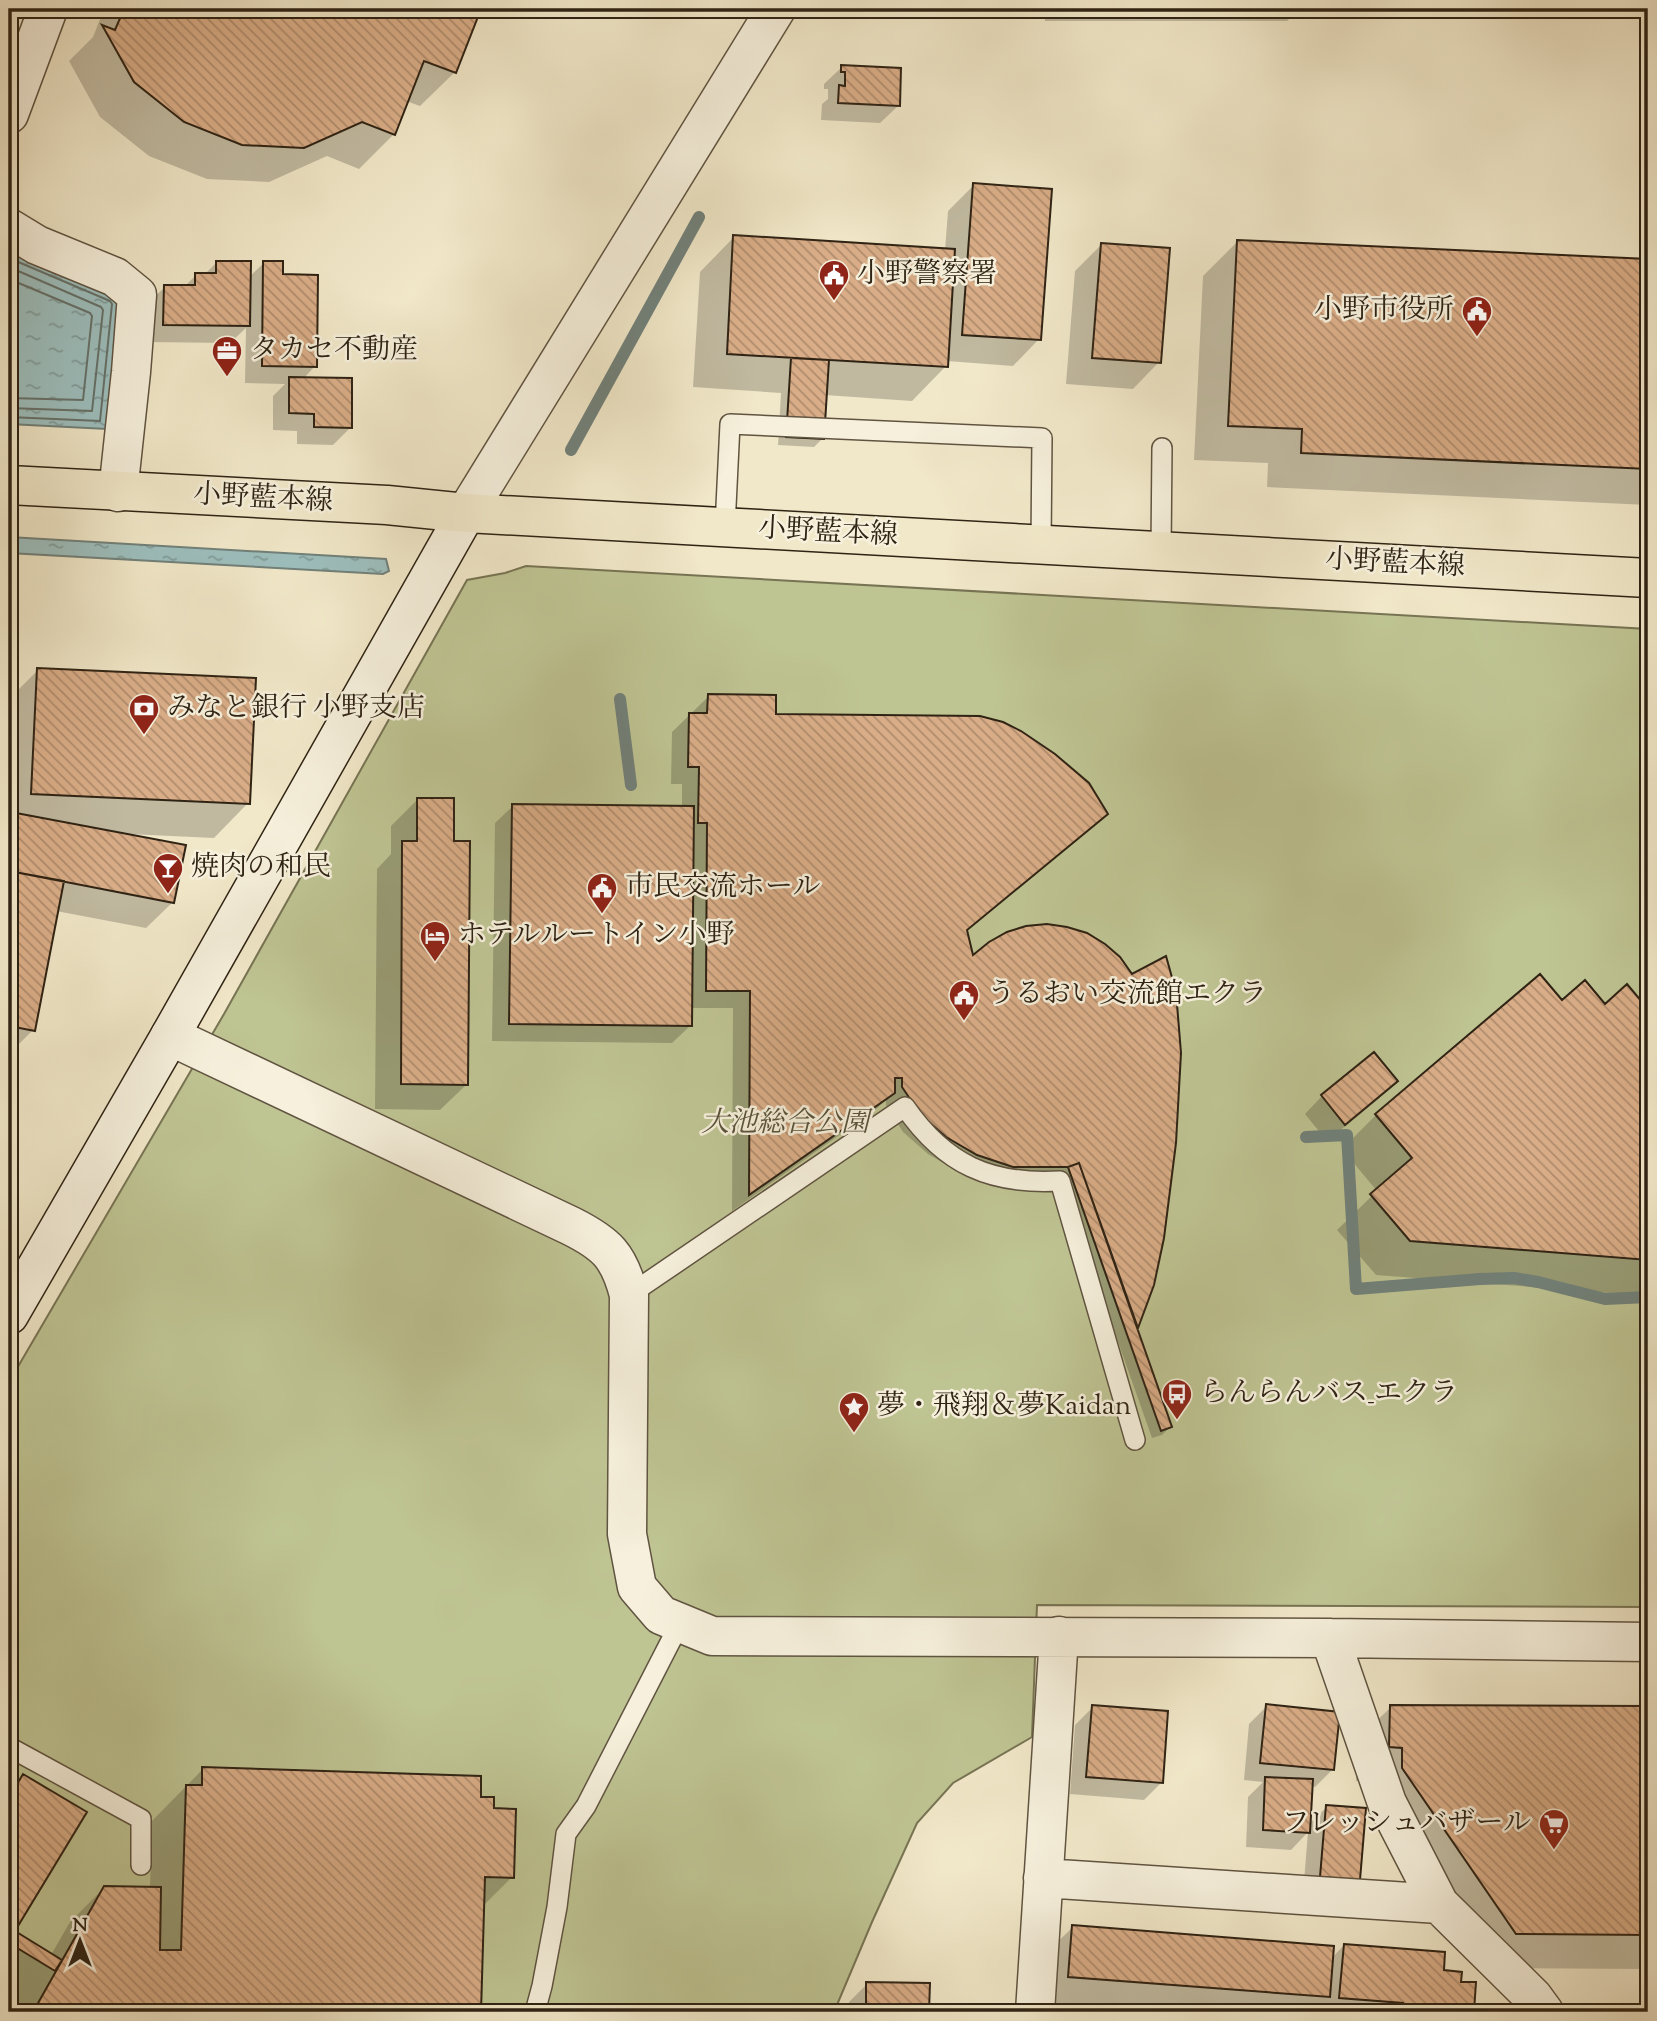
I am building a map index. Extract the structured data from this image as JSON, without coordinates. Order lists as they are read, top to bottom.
{
  "streets": {
    "main road": ["小野藍本線"]
  },
  "parks": ["大池総合公園"],
  "places": {
    "public building": [
      "小野警察署",
      "小野市役所",
      "市民交流ホール",
      "うるおい交流館エクラ"
    ],
    "office": ["タカセ不動産"],
    "bank": ["みなと銀行 小野支店"],
    "bar": ["焼肉の和民"],
    "hotel": ["ホテルルートイン小野"],
    "bus stop": ["らんらんバス_エクラ"],
    "place": ["夢・飛翔＆夢Kaidan"],
    "supermarket": ["フレッシュバザール"]
  },
  "north": "top"
}
